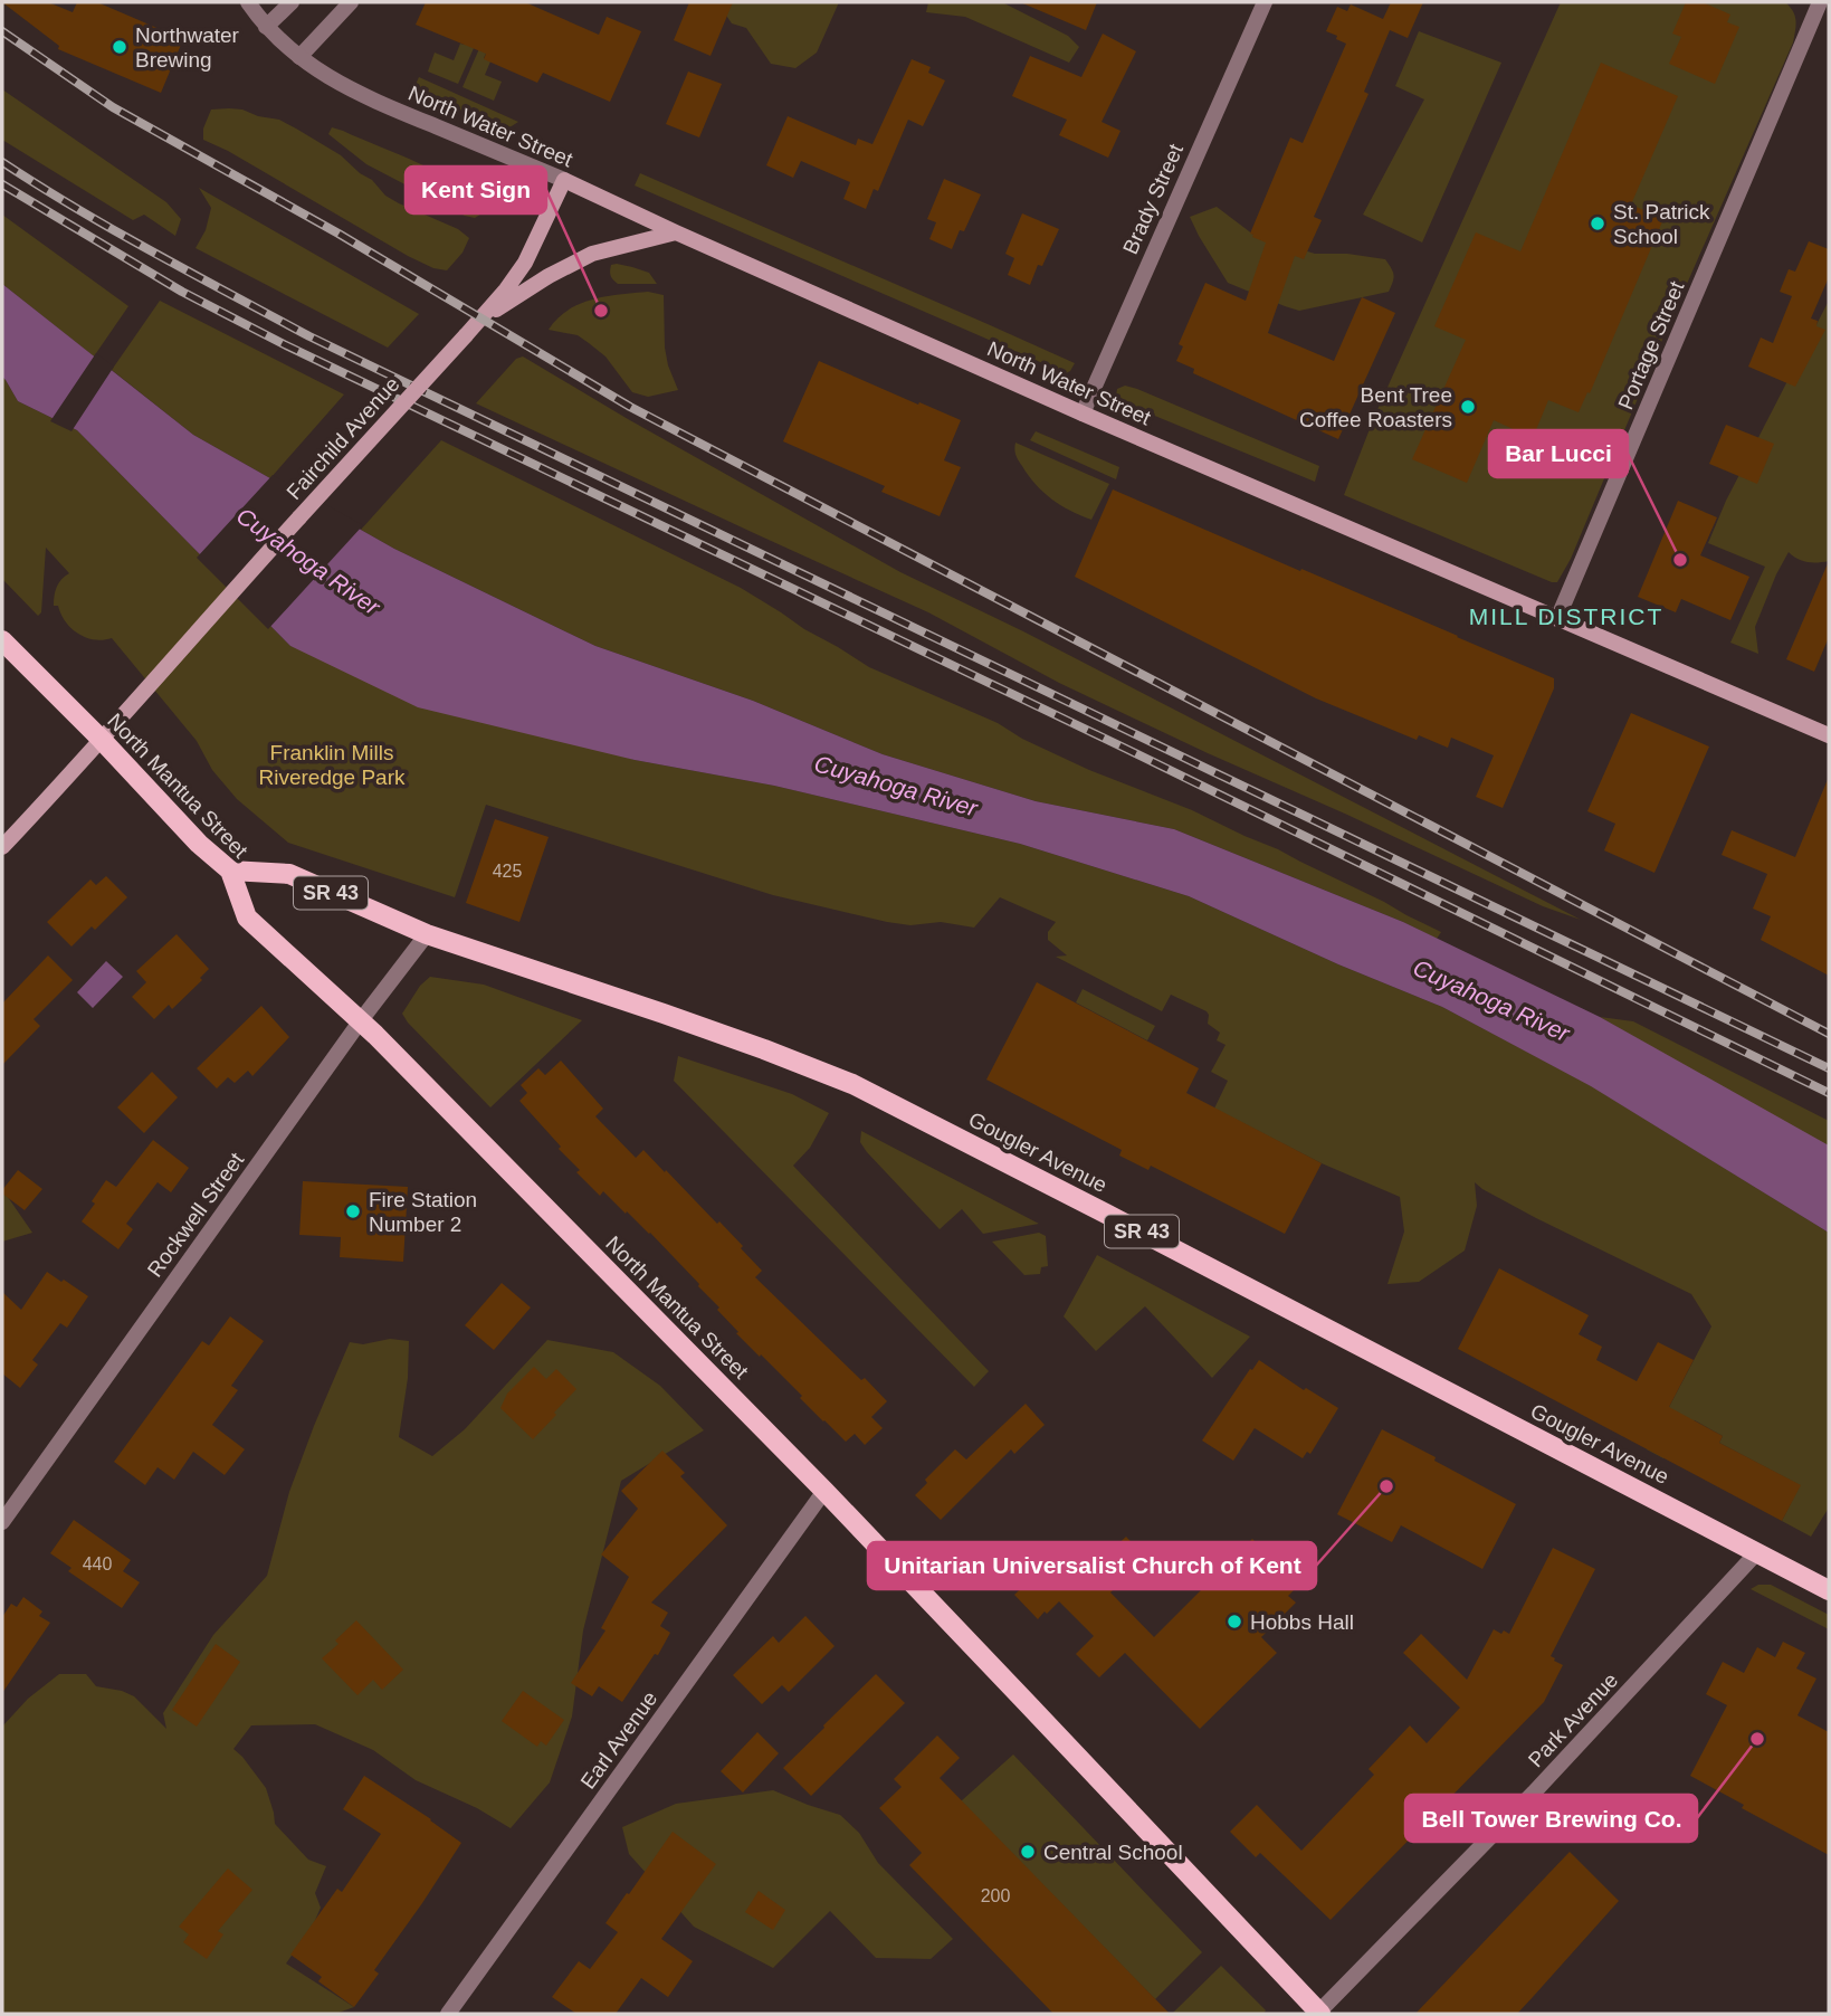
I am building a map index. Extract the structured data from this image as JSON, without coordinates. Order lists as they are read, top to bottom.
{
  "streets": {
    "main road": [
      "North Water Street",
      "Fairchild Avenue",
      "North Mantua Street",
      "SR 43",
      "Gougler Avenue"
    ],
    "street": [
      "Brady Street",
      "Portage Street",
      "Rockwell Street",
      "Park Avenue",
      "Earl Avenue"
    ]
  },
  "crossings": [
    ["North Water Street", "Brady Street"],
    ["North Water Street", "Portage Street"],
    ["North Water Street", "Fairchild Avenue"],
    ["Fairchild Avenue", "North Mantua Street"],
    ["North Mantua Street", "Gougler Avenue"],
    ["North Mantua Street", "Rockwell Street"],
    ["North Mantua Street", "Park Avenue"],
    ["North Mantua Street", "Earl Avenue"],
    ["Gougler Avenue", "Rockwell Street"],
    ["Gougler Avenue", "Park Avenue"]
  ],
  "districts": ["MILL DISTRICT"],
  "water": ["Cuyahoga River"],
  "parks": ["Franklin Mills Riveredge Park"],
  "places": [
    "Northwater Brewing",
    "St. Patrick School",
    "Kent Sign",
    "Bent Tree Coffee Roasters",
    "Bar Lucci",
    "Fire Station Number 2",
    "Unitarian Universalist Church of Kent",
    "Hobbs Hall",
    "Bell Tower Brewing Co.",
    "Central School"
  ],
  "house_numbers": ["425", "440", "200"]
}
